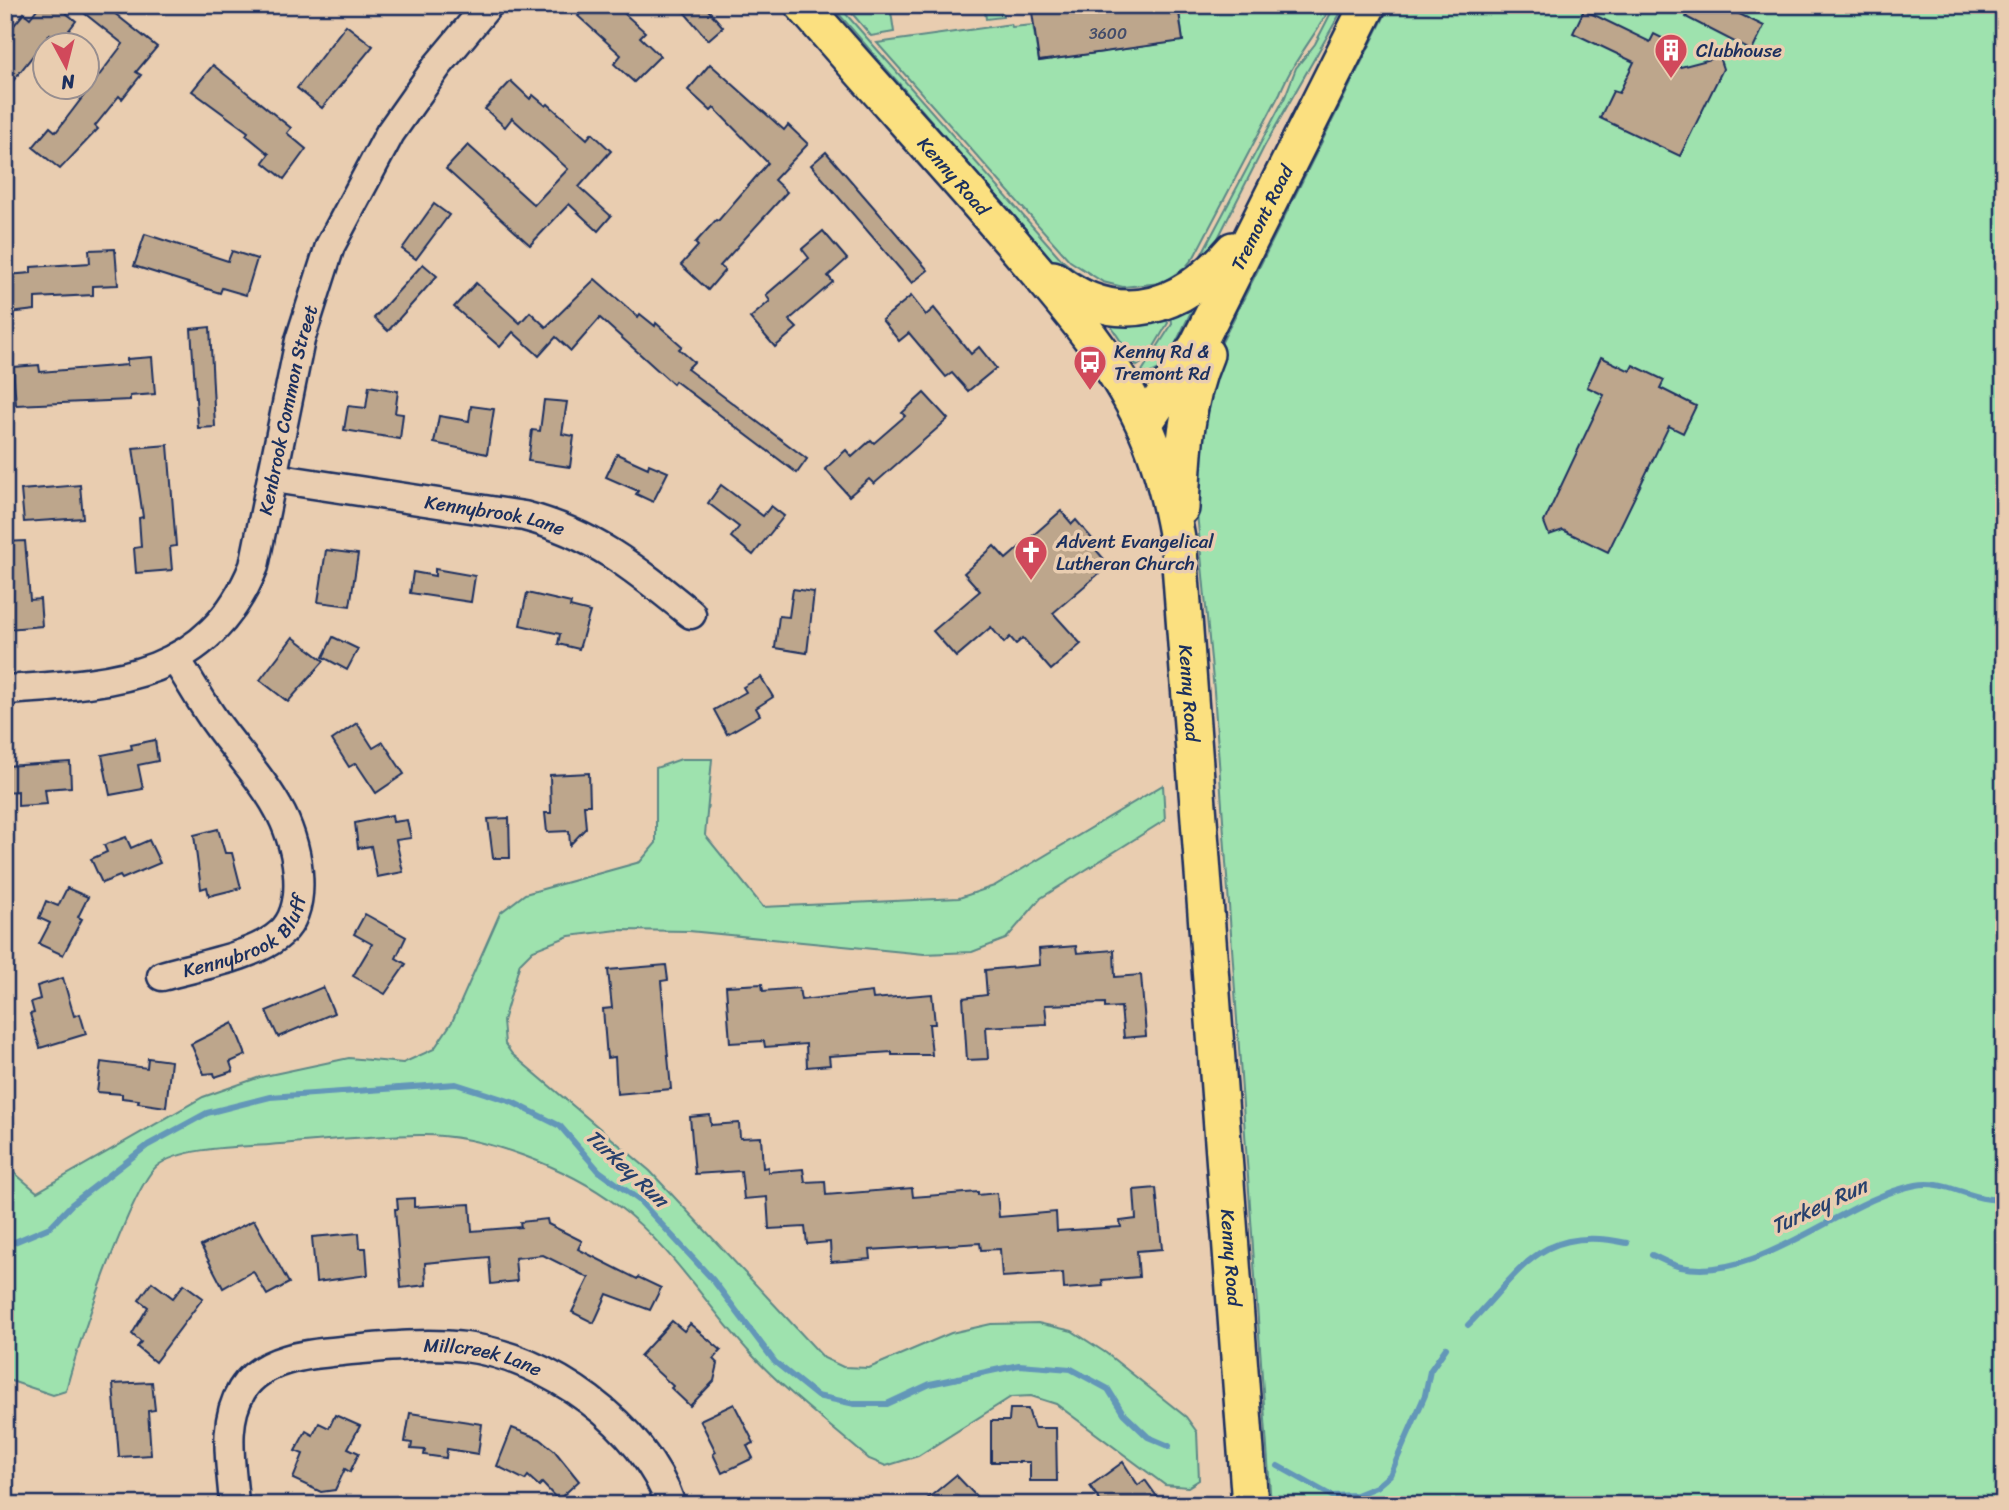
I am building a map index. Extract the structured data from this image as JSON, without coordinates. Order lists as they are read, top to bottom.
{
  "streets": {
    "main road": ["Kenny Road", "Tremont Road"],
    "street": [
      "Kenbrook Common Street",
      "Kennybrook Lane",
      "Kennybrook Bluff",
      "Millcreek Lane"
    ]
  },
  "crossings": [
    ["Kenny Road", "Tremont Road"],
    ["Kenbrook Common Street", "Kennybrook Lane"],
    ["Kenbrook Common Street", "Kennybrook Bluff"]
  ],
  "water": ["Turkey Run"],
  "places": {
    "building": ["Clubhouse"],
    "bus stop": ["Kenny Rd & Tremont Rd"],
    "church": ["Advent Evangelical Lutheran Church"]
  },
  "house_numbers": ["3600"],
  "north": "bottom"
}
